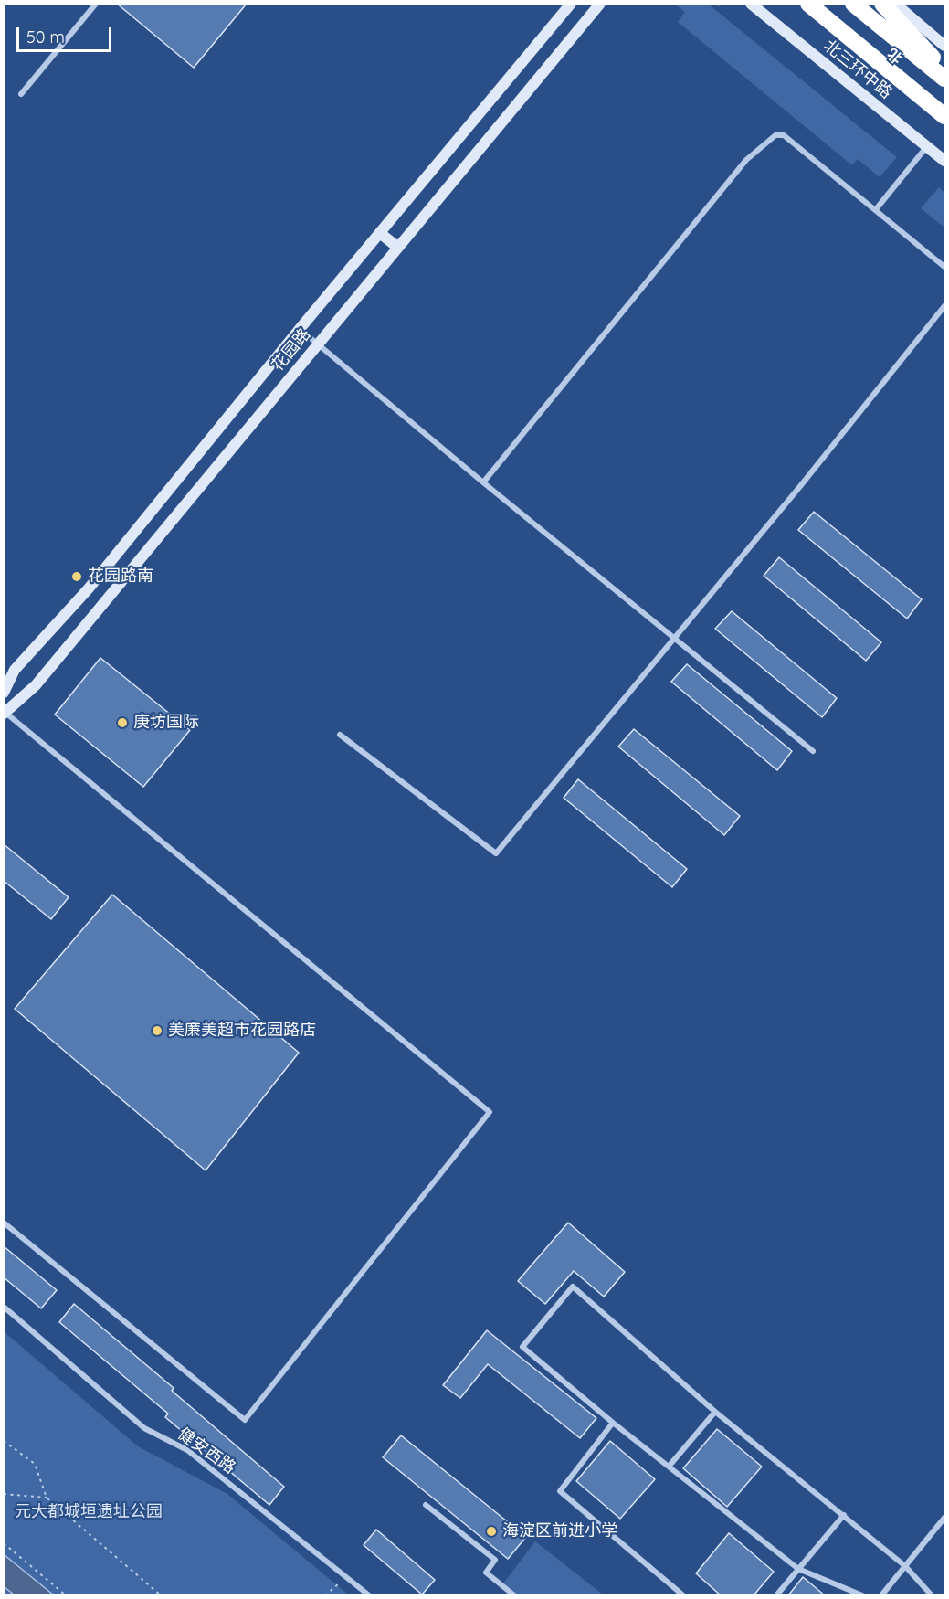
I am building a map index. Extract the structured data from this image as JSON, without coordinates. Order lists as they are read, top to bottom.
{
  "streets": {
    "street": ["北三环中路", "花园路", "健安西路"]
  },
  "parks": ["元大都城垣遗址公园"],
  "places": [
    "花园路南",
    "庚坊国际",
    "美廉美超市花园路店",
    "海淀区前进小学"
  ],
  "scale_bar": "50 m",
  "north": "bottom left"
}
